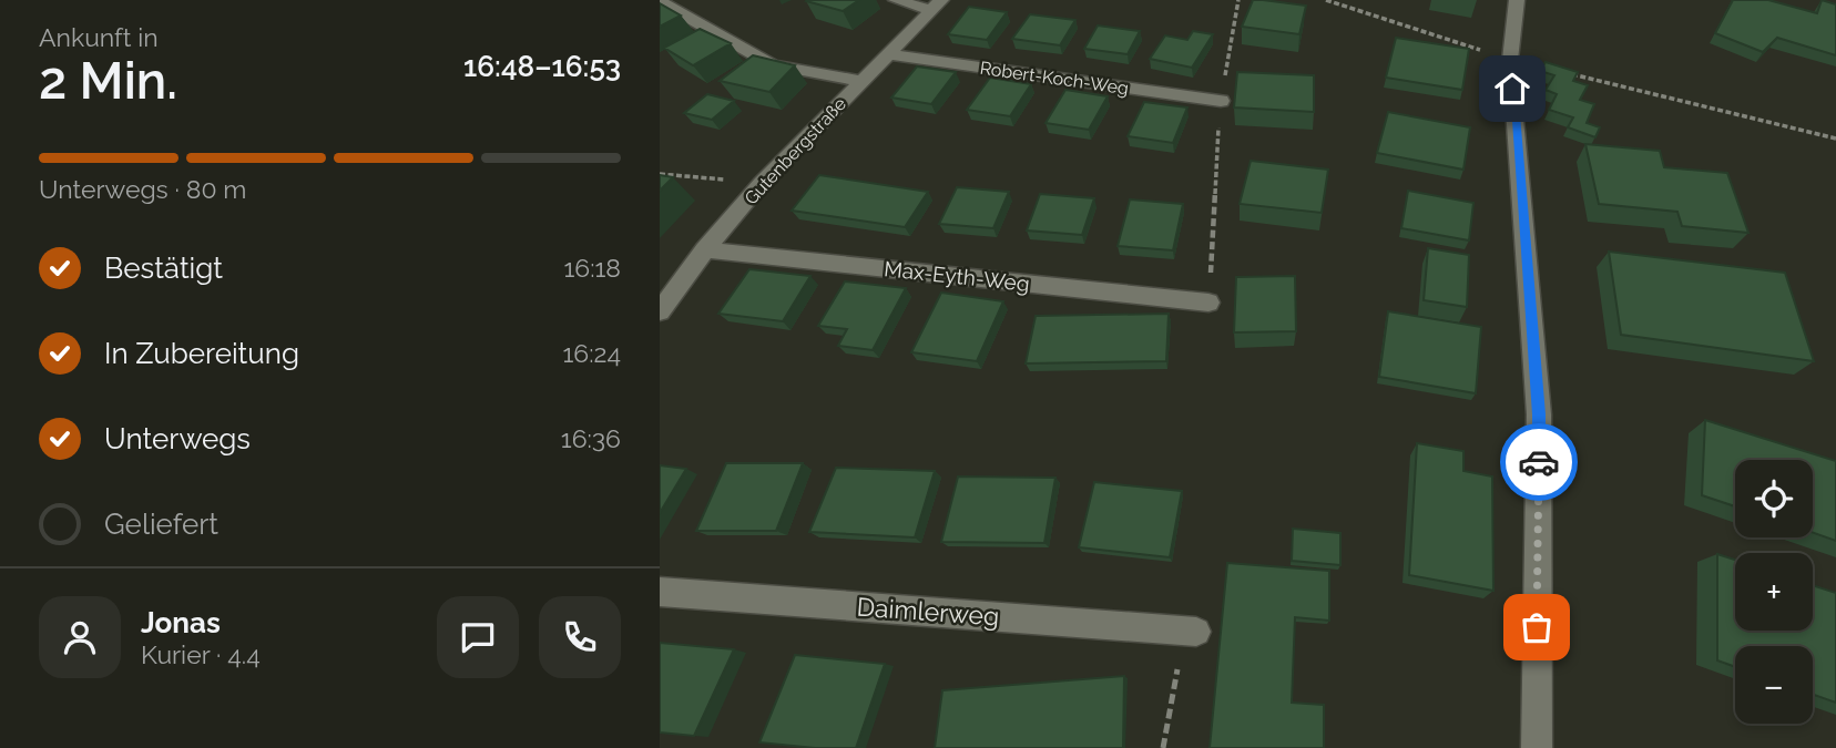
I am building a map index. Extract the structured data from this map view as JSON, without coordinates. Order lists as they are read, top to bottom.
{
  "streets": {
    "street": [
      "Robert-Koch-Weg",
      "Gutenbergstraße",
      "Max-Eyth-Weg",
      "Daimlerweg"
    ]
  },
  "crossings": [
    ["Robert-Koch-Weg", "Gutenbergstraße"],
    ["Gutenbergstraße", "Max-Eyth-Weg"]
  ],
  "page": {
    "heading": ["2 Min.", "Ankunft in", "16:48–16:53"],
    "panel": ["Jonas", "Kurier · 4.4"],
    "bar": "Unterwegs · 80 m",
    "list": [
      ["Bestätigt", "16:18"],
      ["In Zubereitung", "16:24"],
      ["Unterwegs", "16:36"],
      "Geliefert"
    ],
    "map_buttons": ["+", "−"]
  }
}
